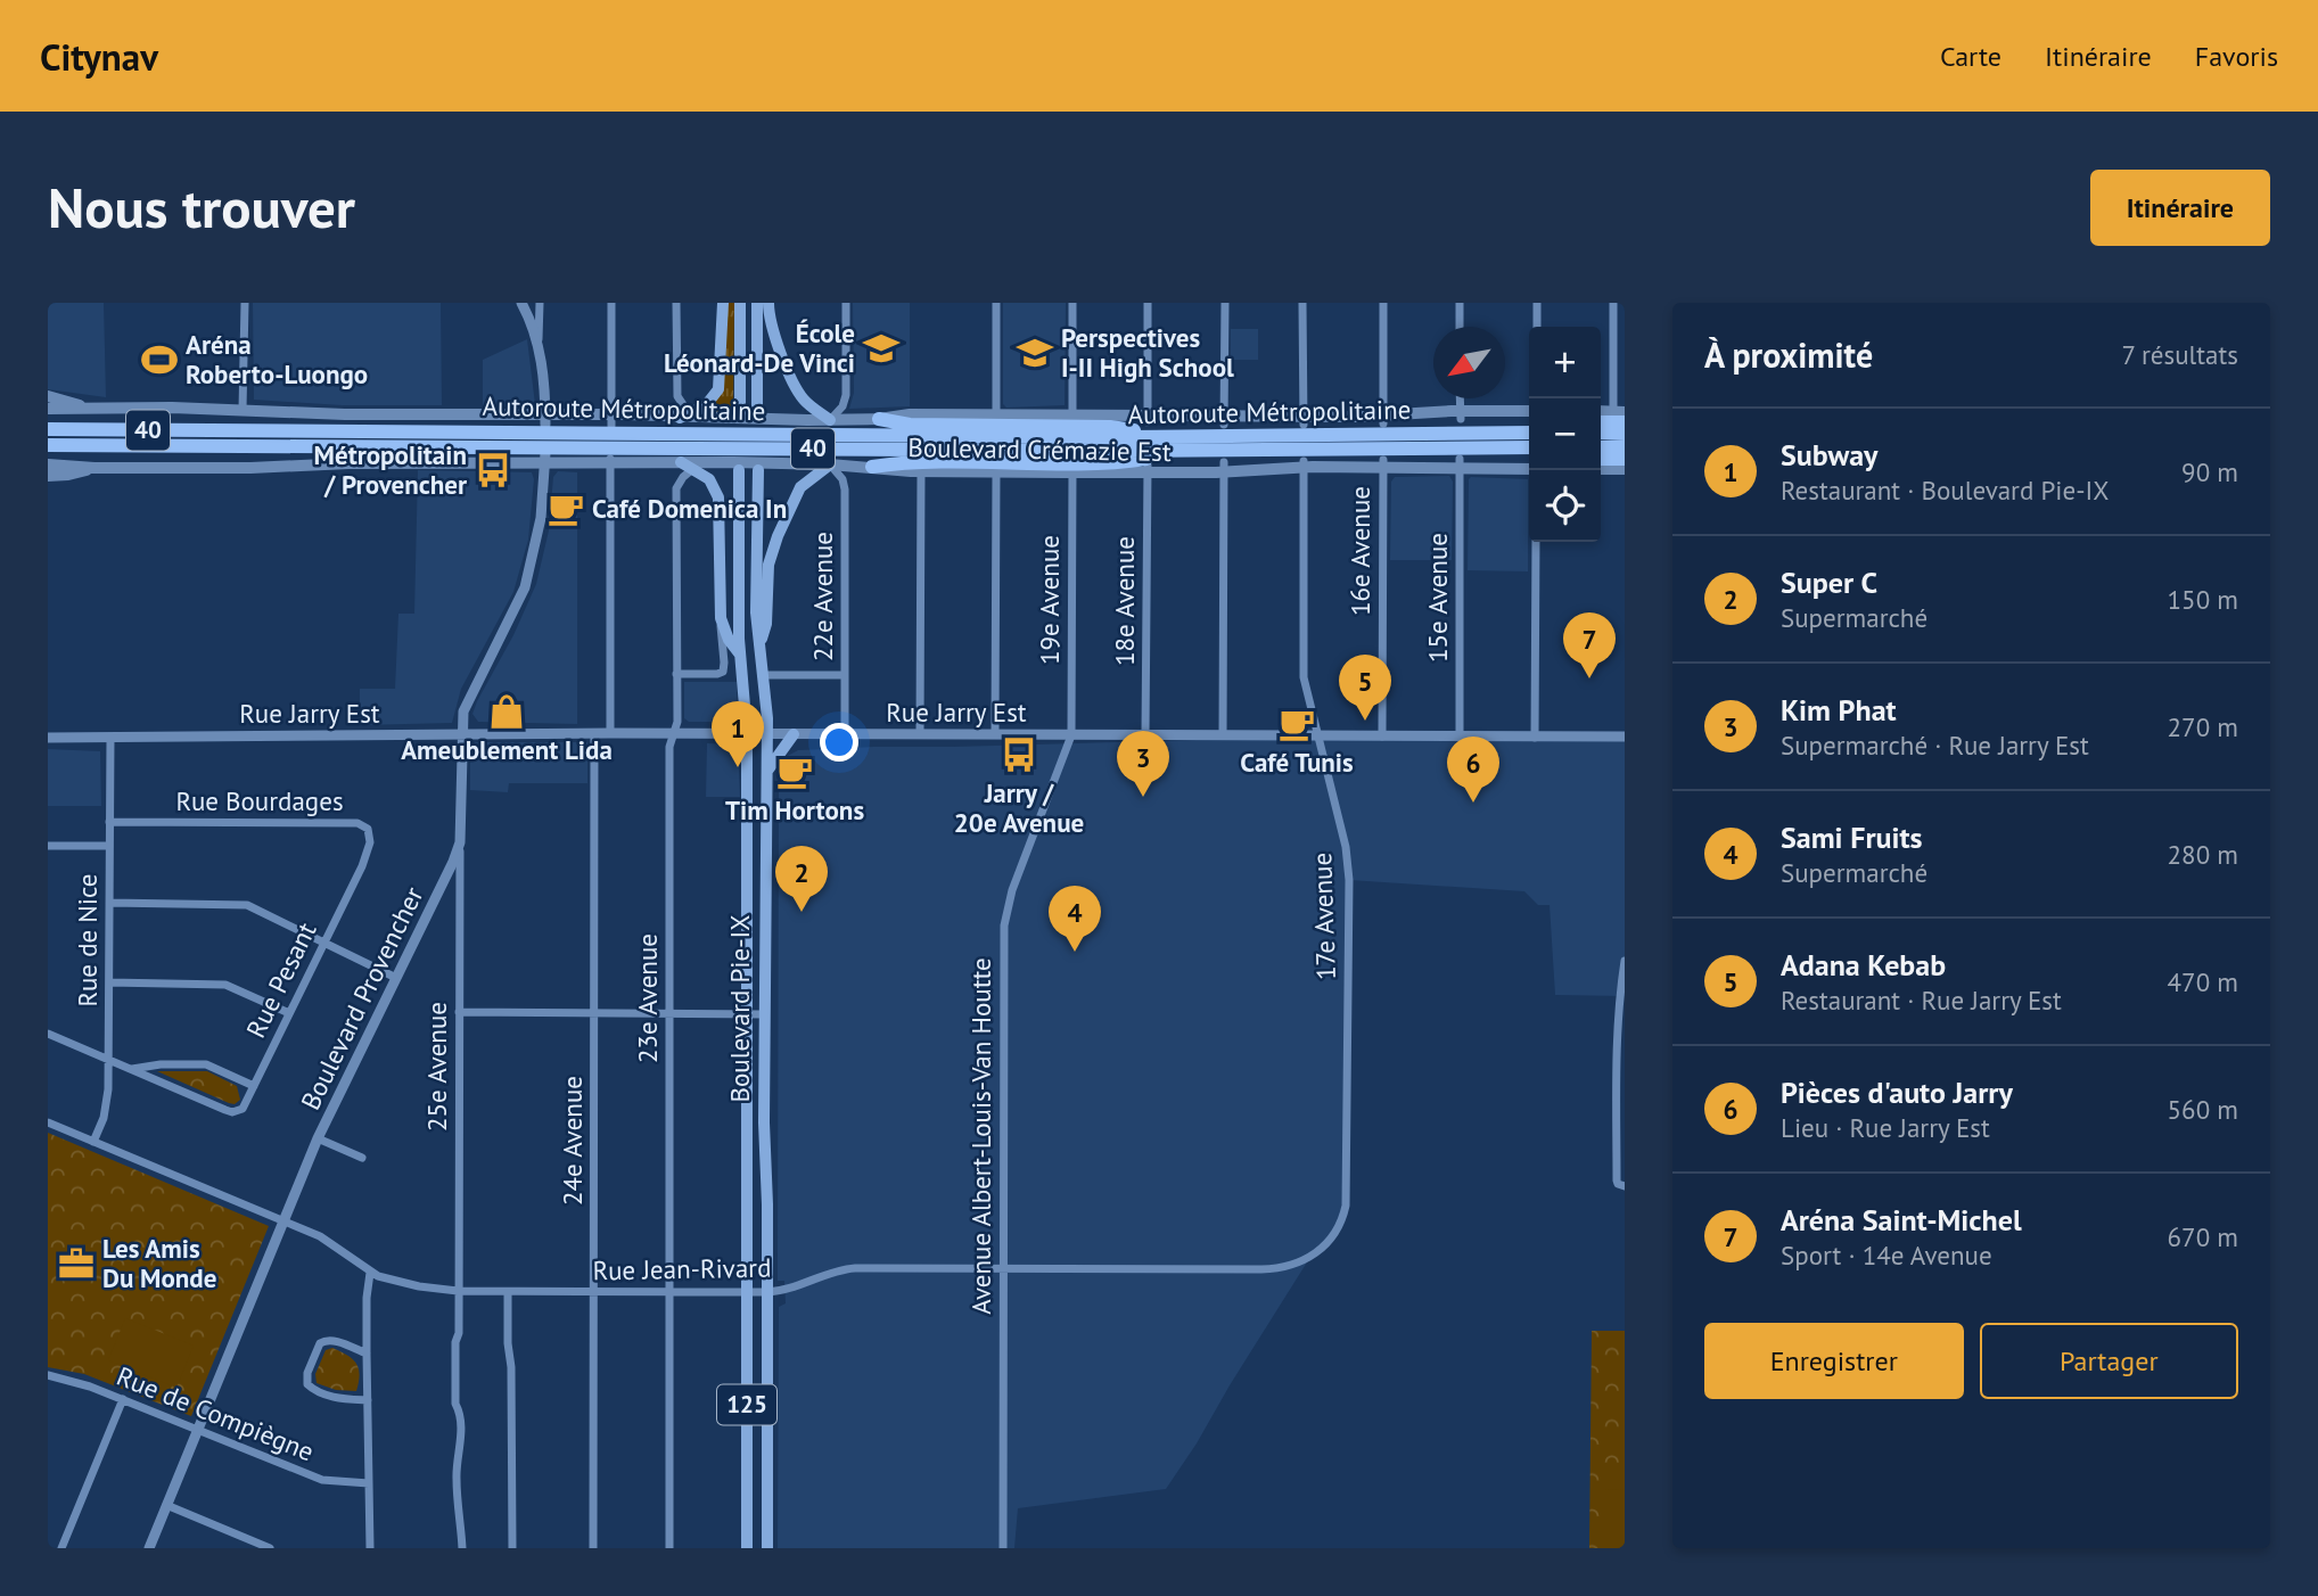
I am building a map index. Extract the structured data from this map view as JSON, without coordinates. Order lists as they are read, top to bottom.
{
  "streets": {
    "highway": ["Autoroute Métropolitaine", "40"],
    "main road": ["Boulevard Crémazie Est", "Boulevard Pie-IX", "125"],
    "street": [
      "16e Avenue",
      "22e Avenue",
      "15e Avenue",
      "19e Avenue",
      "18e Avenue",
      "Rue Jarry Est",
      "Rue Bourdages",
      "17e Avenue",
      "Rue de Nice",
      "Rue Pesant",
      "Boulevard Provencher",
      "23e Avenue",
      "25e Avenue",
      "Avenue Albert-Louis-Van Houtte",
      "24e Avenue",
      "Rue Jean-Rivard",
      "Rue de Compiègne"
    ]
  },
  "crossings": [
    ["Boulevard Crémazie Est", "16e Avenue"],
    ["Boulevard Crémazie Est", "22e Avenue"],
    ["Boulevard Crémazie Est", "15e Avenue"],
    ["Boulevard Crémazie Est", "19e Avenue"],
    ["Boulevard Crémazie Est", "18e Avenue"],
    ["Boulevard Crémazie Est", "17e Avenue"],
    ["Boulevard Crémazie Est", "23e Avenue"],
    ["Boulevard Crémazie Est", "Boulevard Pie-IX"],
    ["16e Avenue", "Rue Jarry Est"],
    ["22e Avenue", "Rue Jarry Est"],
    ["15e Avenue", "Rue Jarry Est"],
    ["19e Avenue", "Rue Jarry Est"],
    ["19e Avenue", "Avenue Albert-Louis-Van Houtte"],
    ["18e Avenue", "Rue Jarry Est"],
    ["Rue Jarry Est", "17e Avenue"],
    ["Rue Jarry Est", "Rue de Nice"],
    ["Rue Jarry Est", "Boulevard Provencher"],
    ["Rue Jarry Est", "23e Avenue"],
    ["Rue Jarry Est", "Boulevard Pie-IX"],
    ["Rue Jarry Est", "Avenue Albert-Louis-Van Houtte"],
    ["Rue Jarry Est", "24e Avenue"],
    ["Rue Bourdages", "Rue de Nice"],
    ["Rue Bourdages", "Rue Pesant"],
    ["17e Avenue", "Rue Jean-Rivard"],
    ["Rue de Nice", "Rue Jean-Rivard"],
    ["Boulevard Provencher", "25e Avenue"],
    ["Boulevard Provencher", "Rue Jean-Rivard"],
    ["Boulevard Provencher", "Rue de Compiègne"],
    ["23e Avenue", "Rue Jean-Rivard"],
    ["Boulevard Pie-IX", "Rue Jean-Rivard"],
    ["25e Avenue", "Rue Jean-Rivard"],
    ["Avenue Albert-Louis-Van Houtte", "Rue Jean-Rivard"],
    ["24e Avenue", "Rue Jean-Rivard"]
  ],
  "places": {
    "school or university": ["École Léonard-De Vinci", "Perspectives I-II High School"],
    "sports": ["Aréna Roberto-Luongo"],
    "bus stop": ["Métropolitain / Provencher", "Jarry / 20e Avenue"],
    "cafe": ["Café Domenica In", "Café Tunis", "Tim Hortons"],
    "shop": ["Ameublement Lida"],
    "office": ["Les Amis Du Monde"]
  },
  "north": "bottom left",
  "page": {
    "header": "Citynav",
    "nav": ["Carte", "Itinéraire", "Favoris"],
    "buttons": [
      "Itinéraire",
      ["Enregistrer", "Partager"]
    ],
    "title": "Nous trouver",
    "heading": ["À proximité", "7 résultats"],
    "map_buttons": ["+", "−"],
    "list": [
      {
        "mark": "1",
        "name": "Subway",
        "note": "Restaurant · Boulevard Pie-IX",
        "value": "90 m"
      },
      {
        "mark": "2",
        "name": "Super C",
        "note": "Supermarché",
        "value": "150 m"
      },
      {
        "mark": "3",
        "name": "Kim Phat",
        "note": "Supermarché · Rue Jarry Est",
        "value": "270 m"
      },
      {
        "mark": "4",
        "name": "Sami Fruits",
        "note": "Supermarché",
        "value": "280 m"
      },
      {
        "mark": "5",
        "name": "Adana Kebab",
        "note": "Restaurant · Rue Jarry Est",
        "value": "470 m"
      },
      {
        "mark": "6",
        "name": "Pièces d'auto Jarry",
        "note": "Lieu · Rue Jarry Est",
        "value": "560 m"
      },
      {
        "mark": "7",
        "name": "Aréna Saint-Michel",
        "note": "Sport · 14e Avenue",
        "value": "670 m"
      }
    ],
    "pins": [
      "7",
      "5",
      "1",
      "3",
      "6",
      "2",
      "4"
    ]
  }
}
